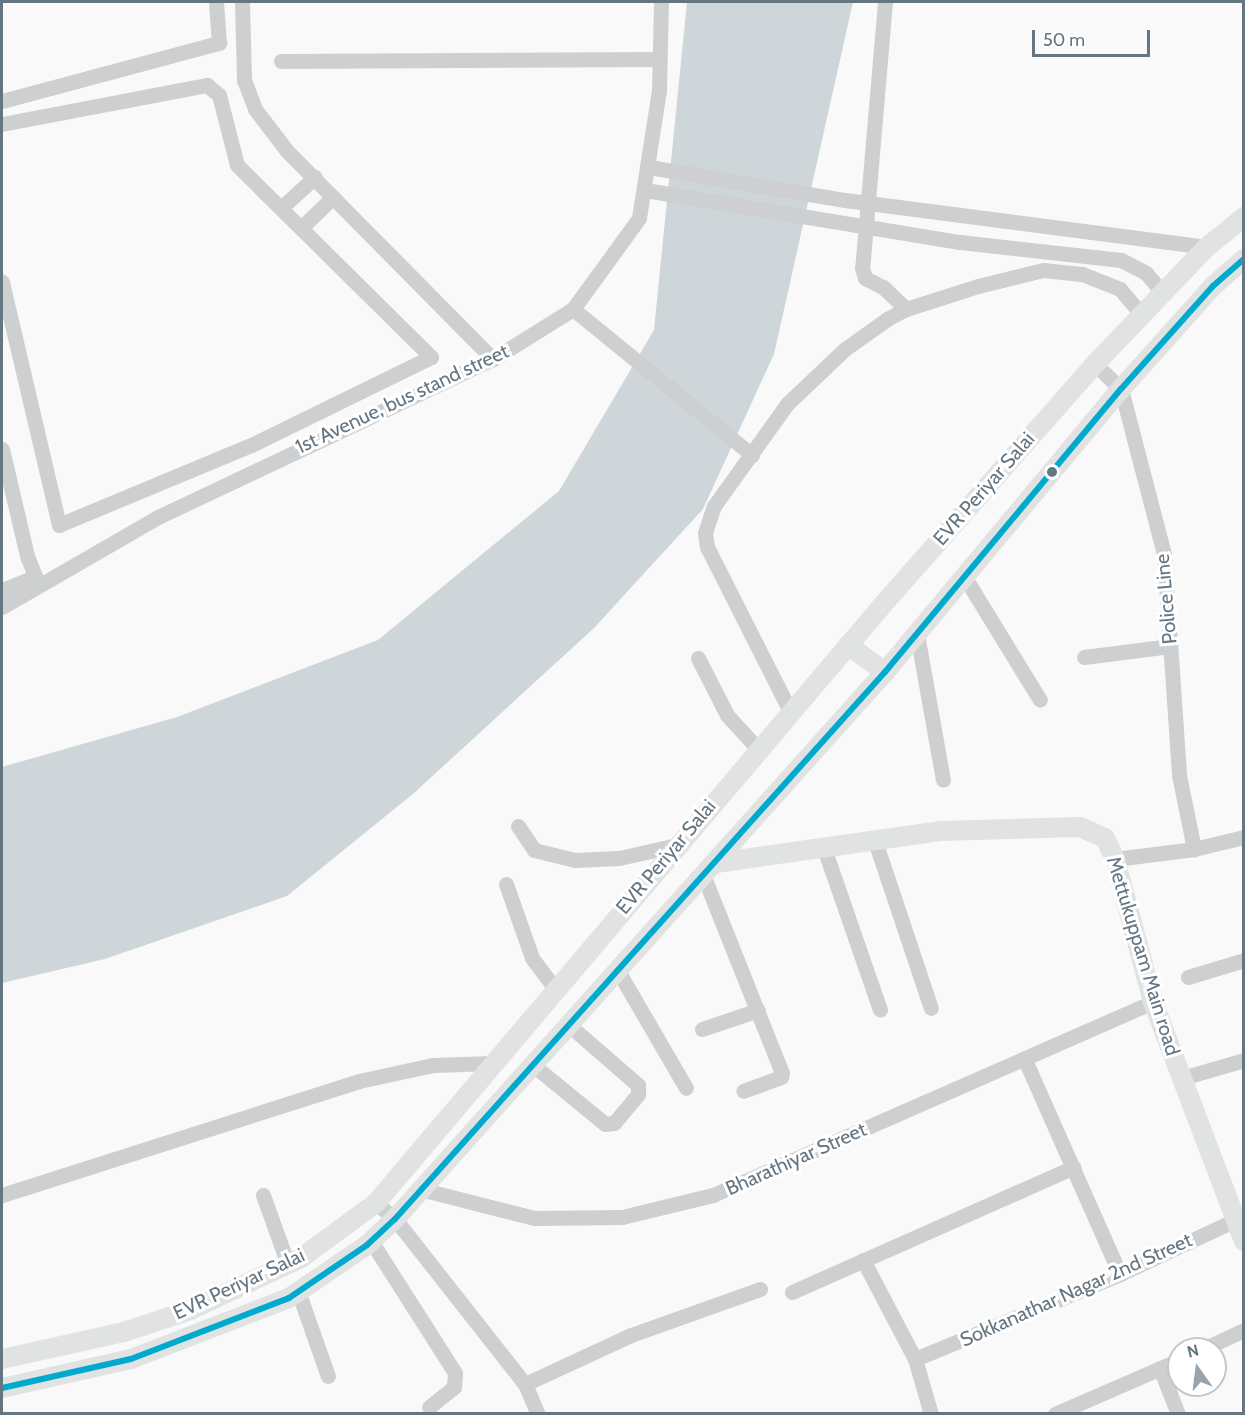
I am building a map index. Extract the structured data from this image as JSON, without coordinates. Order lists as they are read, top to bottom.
{
  "streets": {
    "main road": ["EVR Periyar Salai", "Mettukuppam Main road"],
    "street": [
      "1st Avenue, bus stand street",
      "Police Line",
      "Bharathiyar Street",
      "Sokkanathar Nagar 2nd Street"
    ]
  },
  "crossings": [
    ["EVR Periyar Salai", "Police Line"],
    ["EVR Periyar Salai", "Mettukuppam Main road"],
    ["EVR Periyar Salai", "Bharathiyar Street"],
    ["Mettukuppam Main road", "Bharathiyar Street"],
    ["Mettukuppam Main road", "Sokkanathar Nagar 2nd Street"]
  ],
  "scale_bar": "50 m",
  "north": "top"
}
